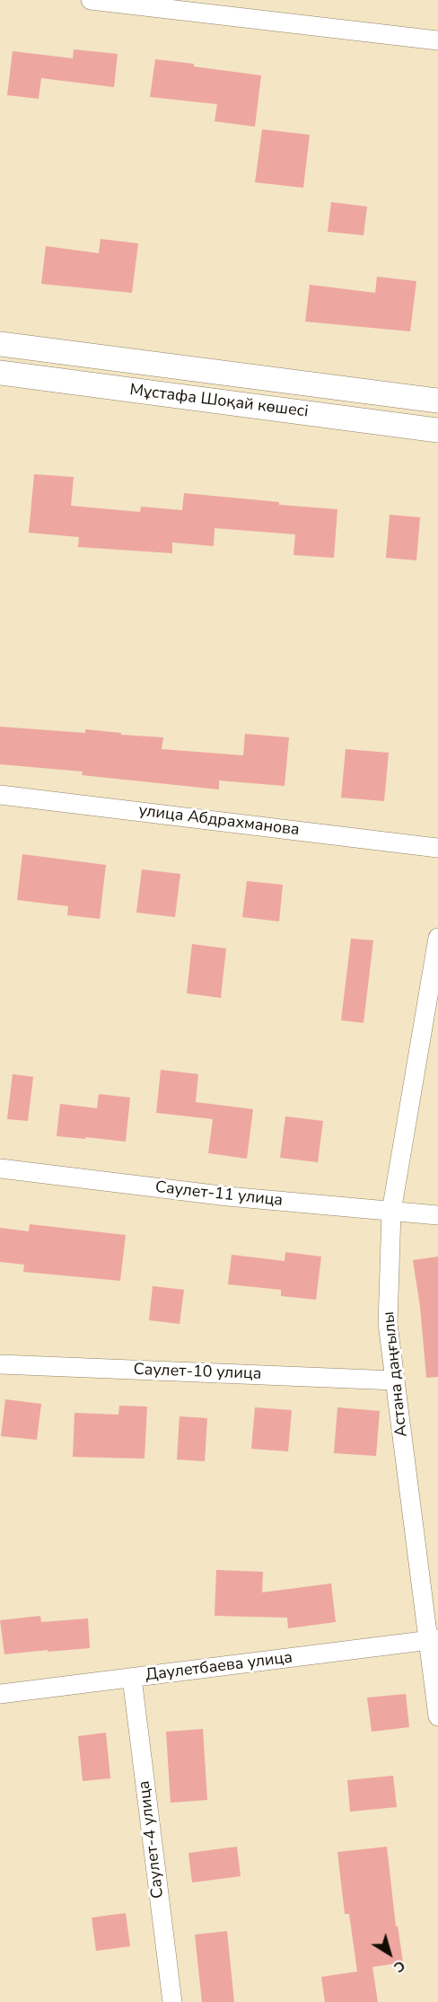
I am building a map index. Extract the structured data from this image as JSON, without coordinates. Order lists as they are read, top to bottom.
{
  "streets": {
    "street": [
      "Мұстафа Шоқай көшесі",
      "улица Абдрахманова",
      "Саулет-11 улица",
      "Саулет-10 улица",
      "Астана даңғылы",
      "Даулетбаева улица",
      "Саулет-4 улица"
    ]
  },
  "crossings": [
    ["Саулет-11 улица", "Астана даңғылы"],
    ["Саулет-10 улица", "Астана даңғылы"],
    ["Астана даңғылы", "Даулетбаева улица"],
    ["Даулетбаева улица", "Саулет-4 улица"]
  ],
  "north": "bottom right"
}
